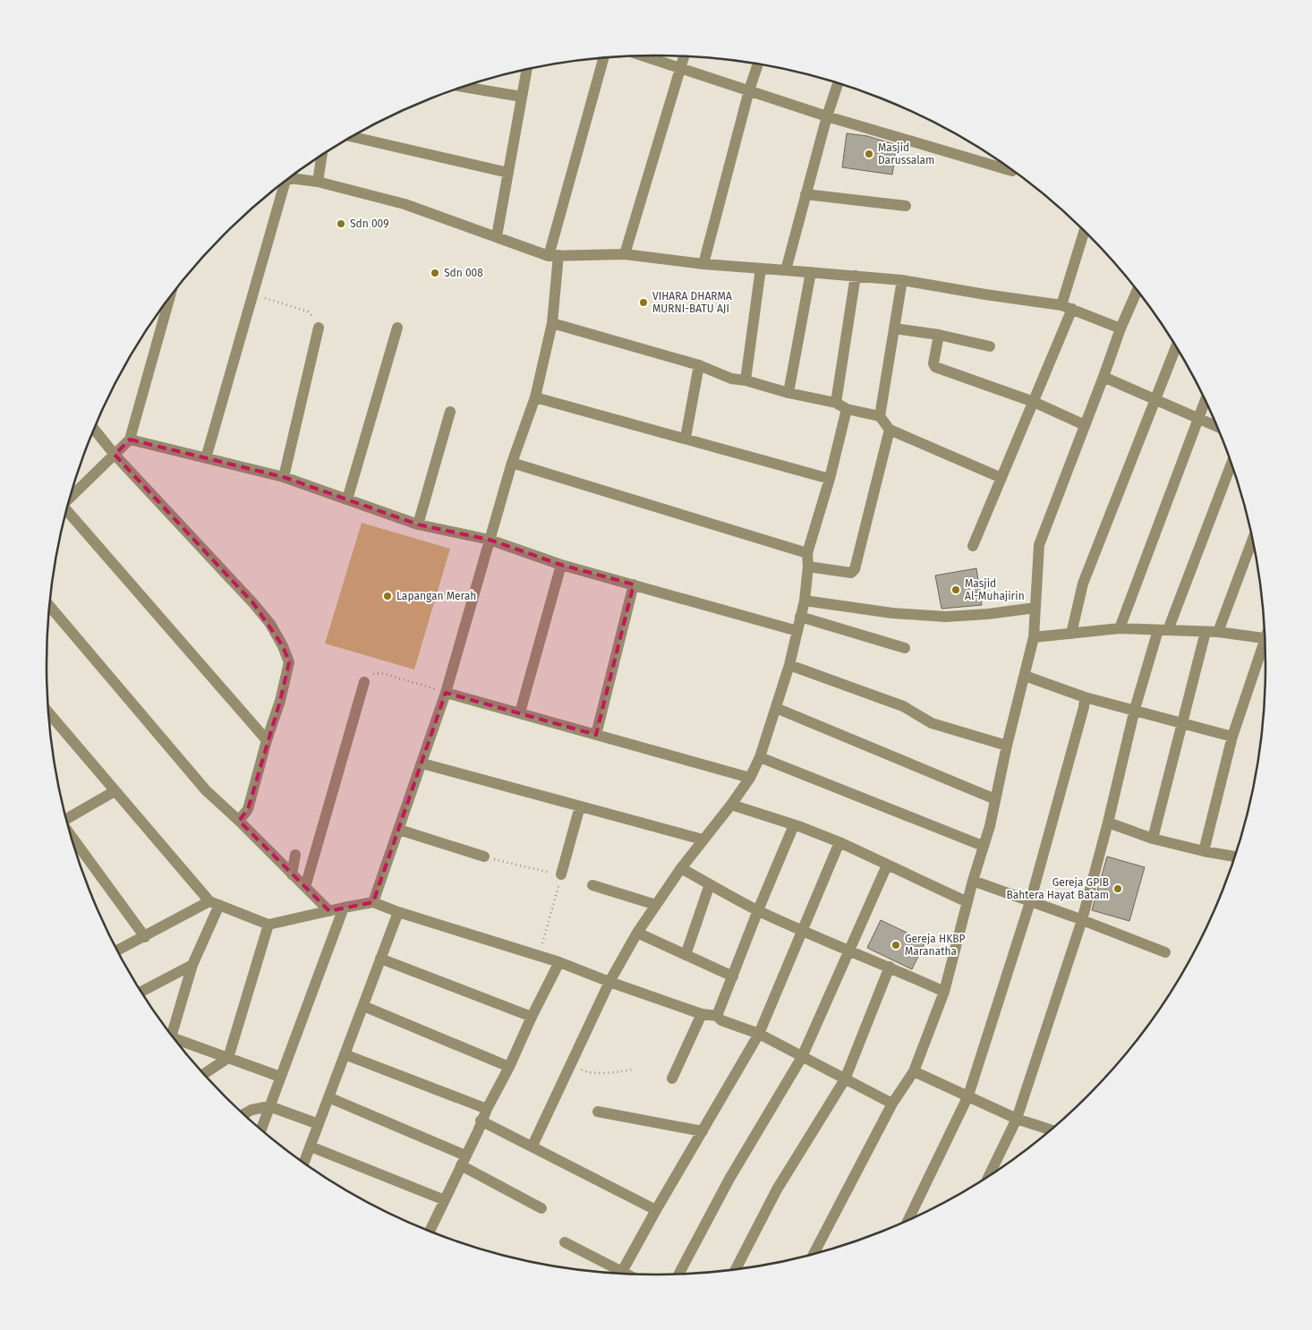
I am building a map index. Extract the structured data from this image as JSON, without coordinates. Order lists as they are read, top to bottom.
{
  "places": [
    "Masjid Darussalam",
    "Sdn 009",
    "Sdn 008",
    "VIHARA DHARMA MURNI-BATU AJI",
    "Masjid Al-Muhajirin",
    "Lapangan Merah",
    "Gereja GPIB Bahtera Hayat Batam",
    "Gereja HKBP Maranatha"
  ]
}
